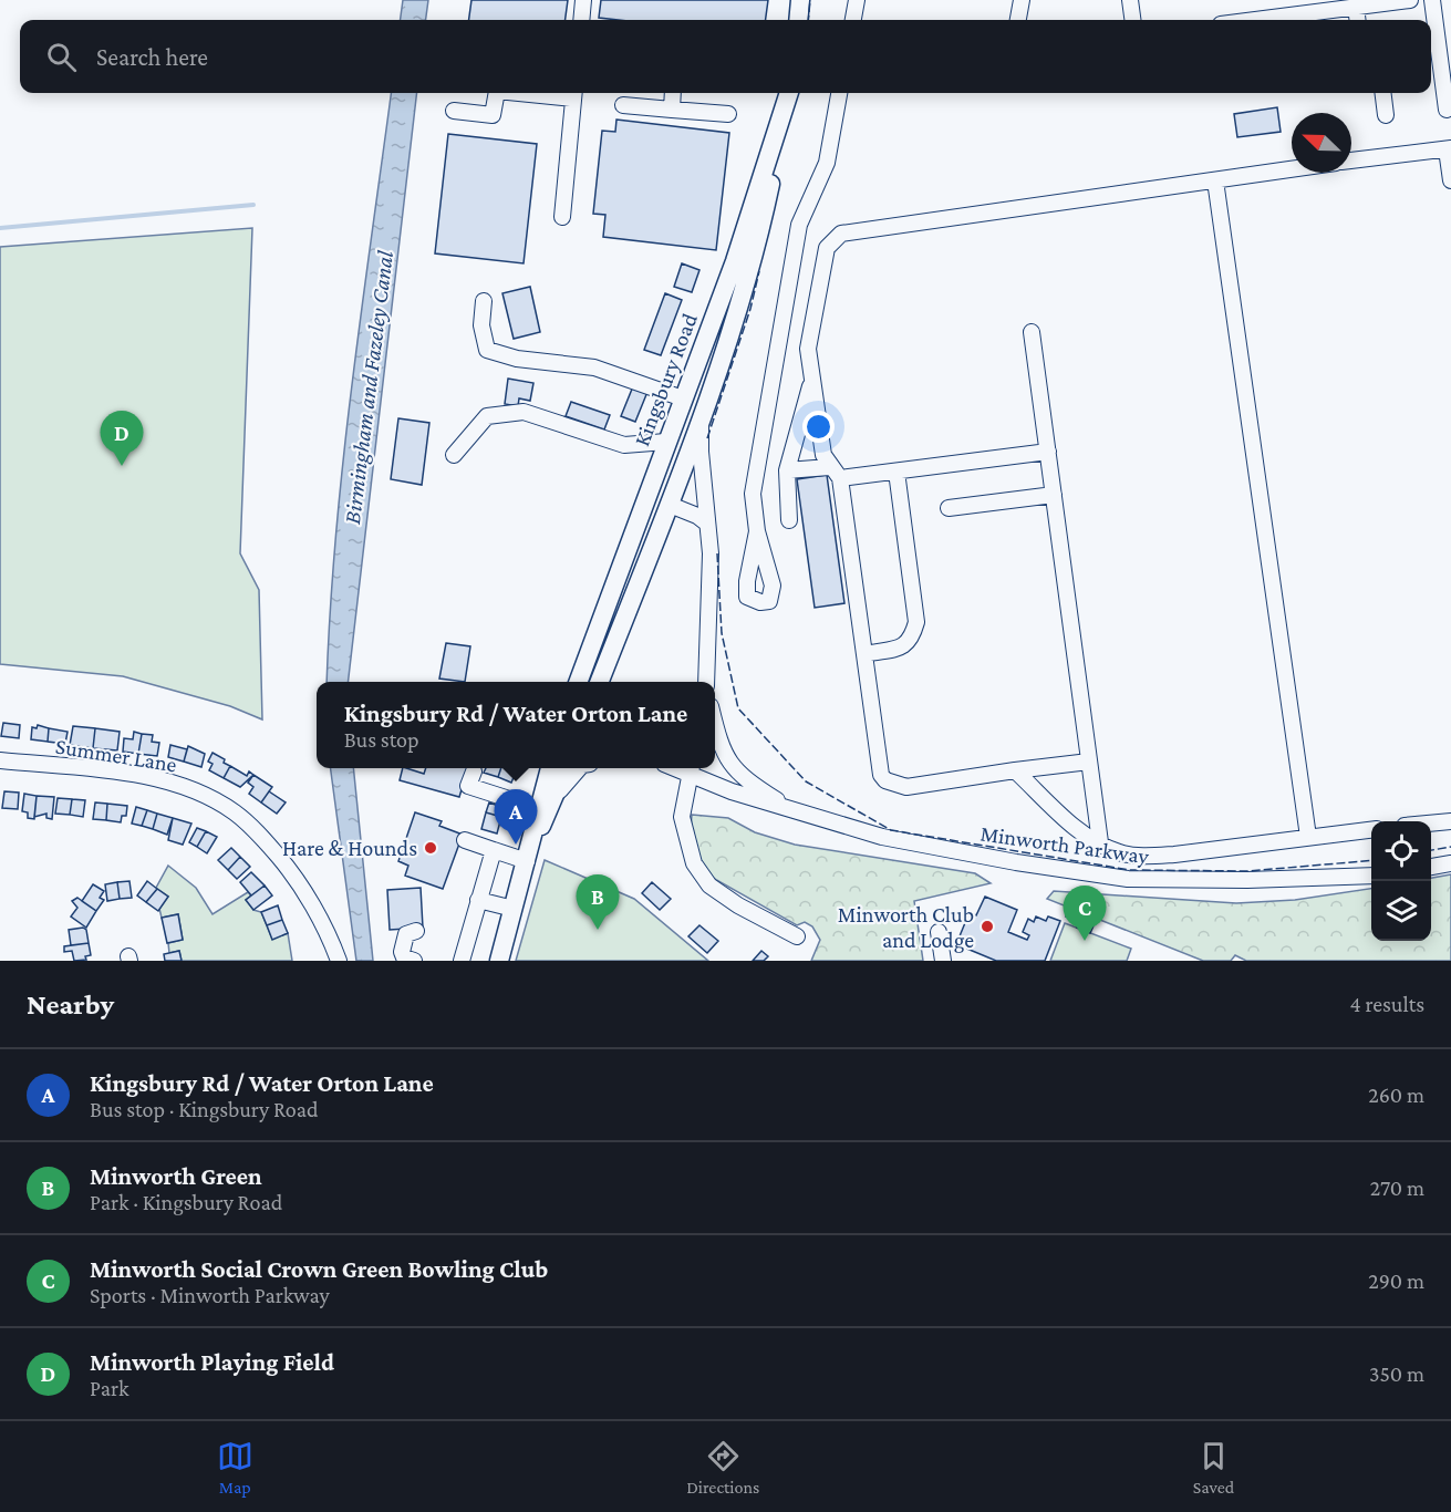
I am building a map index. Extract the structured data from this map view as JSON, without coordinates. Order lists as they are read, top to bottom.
{
  "streets": {
    "main road": ["Kingsbury Road"],
    "street": ["Summer Lane", "Minworth Parkway"]
  },
  "water": ["Birmingham and Fazeley Canal"],
  "places": ["Hare & Hounds", "Minworth Club and Lodge"],
  "north": "top left",
  "page": {
    "search": "Search here",
    "pins": [
      "D",
      "A",
      "B",
      "C"
    ],
    "popup": ["Kingsbury Rd / Water Orton Lane", "Bus stop"],
    "heading": ["Nearby", "4 results"],
    "list": [
      {
        "mark": "A",
        "name": "Kingsbury Rd / Water Orton Lane",
        "note": "Bus stop · Kingsbury Road",
        "value": "260 m"
      },
      {
        "mark": "B",
        "name": "Minworth Green",
        "note": "Park · Kingsbury Road",
        "value": "270 m"
      },
      {
        "mark": "C",
        "name": "Minworth Social Crown Green Bowling Club",
        "note": "Sports · Minworth Parkway",
        "value": "290 m"
      },
      {
        "mark": "D",
        "name": "Minworth Playing Field",
        "note": "Park",
        "value": "350 m"
      }
    ],
    "nav": ["Map", "Directions", "Saved"]
  }
}
